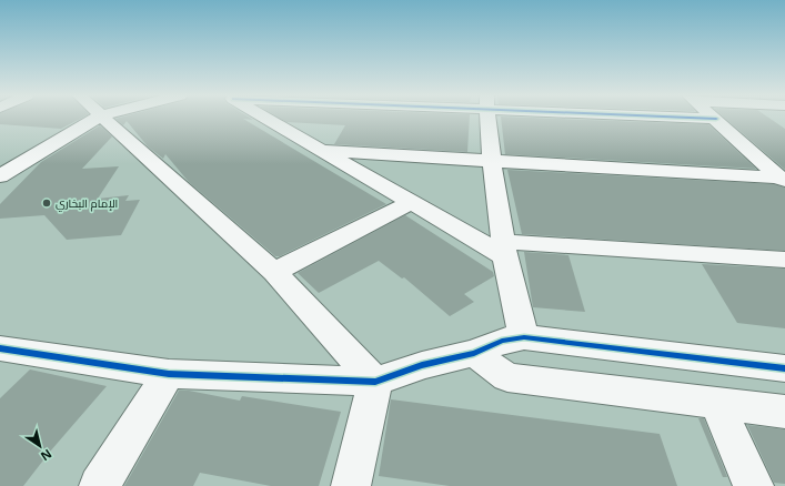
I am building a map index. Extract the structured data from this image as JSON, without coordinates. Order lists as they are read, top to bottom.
{
  "places": ["الإمام البخاري"],
  "north": "bottom right"
}
